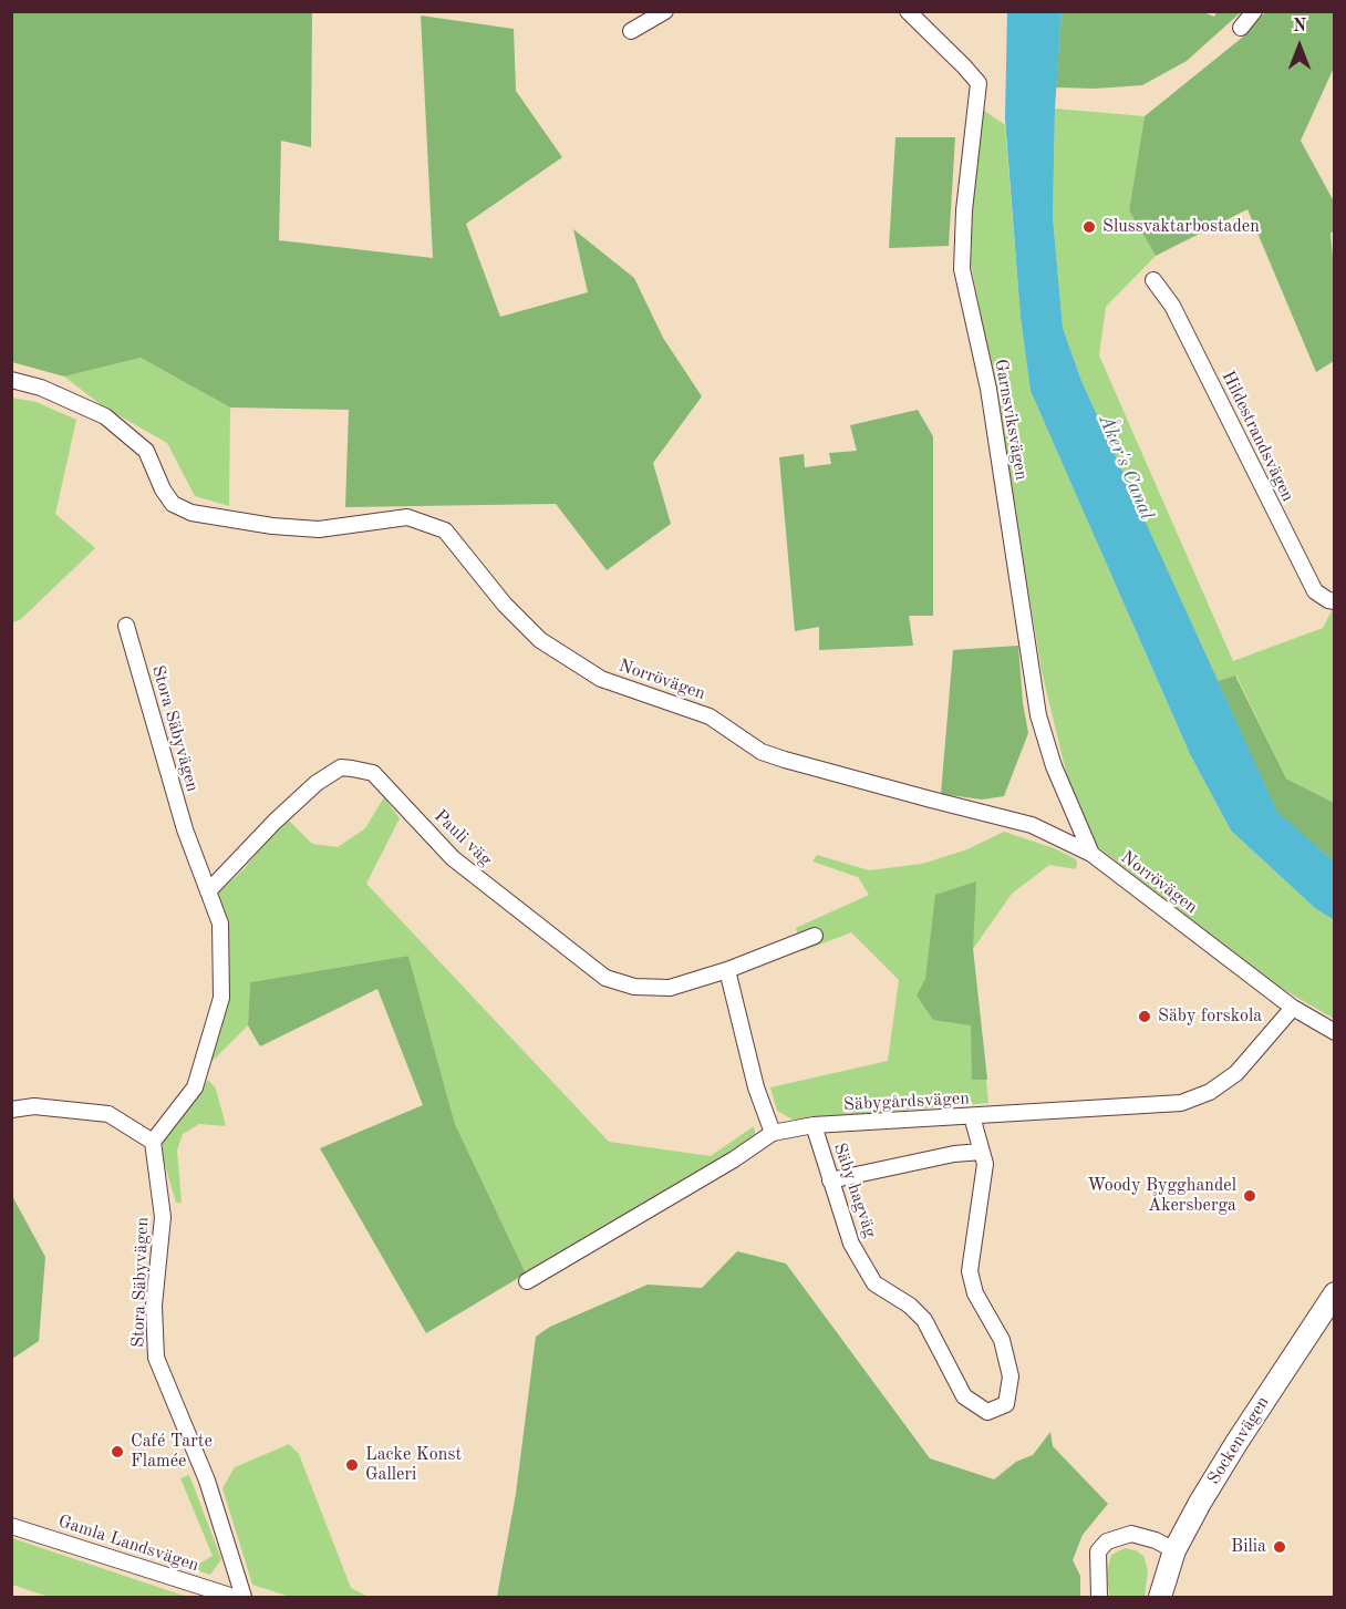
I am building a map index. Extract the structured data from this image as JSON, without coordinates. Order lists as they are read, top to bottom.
{
  "streets": {
    "street": [
      "Garnsviksvägen",
      "Hildestrandsvägen",
      "Norrövägen",
      "Stora Säbyvägen",
      "Pauli väg",
      "Säbygårdsvägen",
      "Säby hagväg",
      "Sockenvägen",
      "Gamla Landsvägen"
    ]
  },
  "crossings": [
    ["Garnsviksvägen", "Norrövägen"],
    ["Norrövägen", "Säbygårdsvägen"],
    ["Stora Säbyvägen", "Pauli väg"],
    ["Säbygårdsvägen", "Säby hagväg"]
  ],
  "water": ["Åker's Canal"],
  "places": [
    "Slussvaktarbostaden",
    "Säby forskola",
    "Woody Bygghandel Åkersberga",
    "Café Tarte Flamée",
    "Lacke Konst Galleri",
    "Bilia"
  ],
  "north": "top"
}
